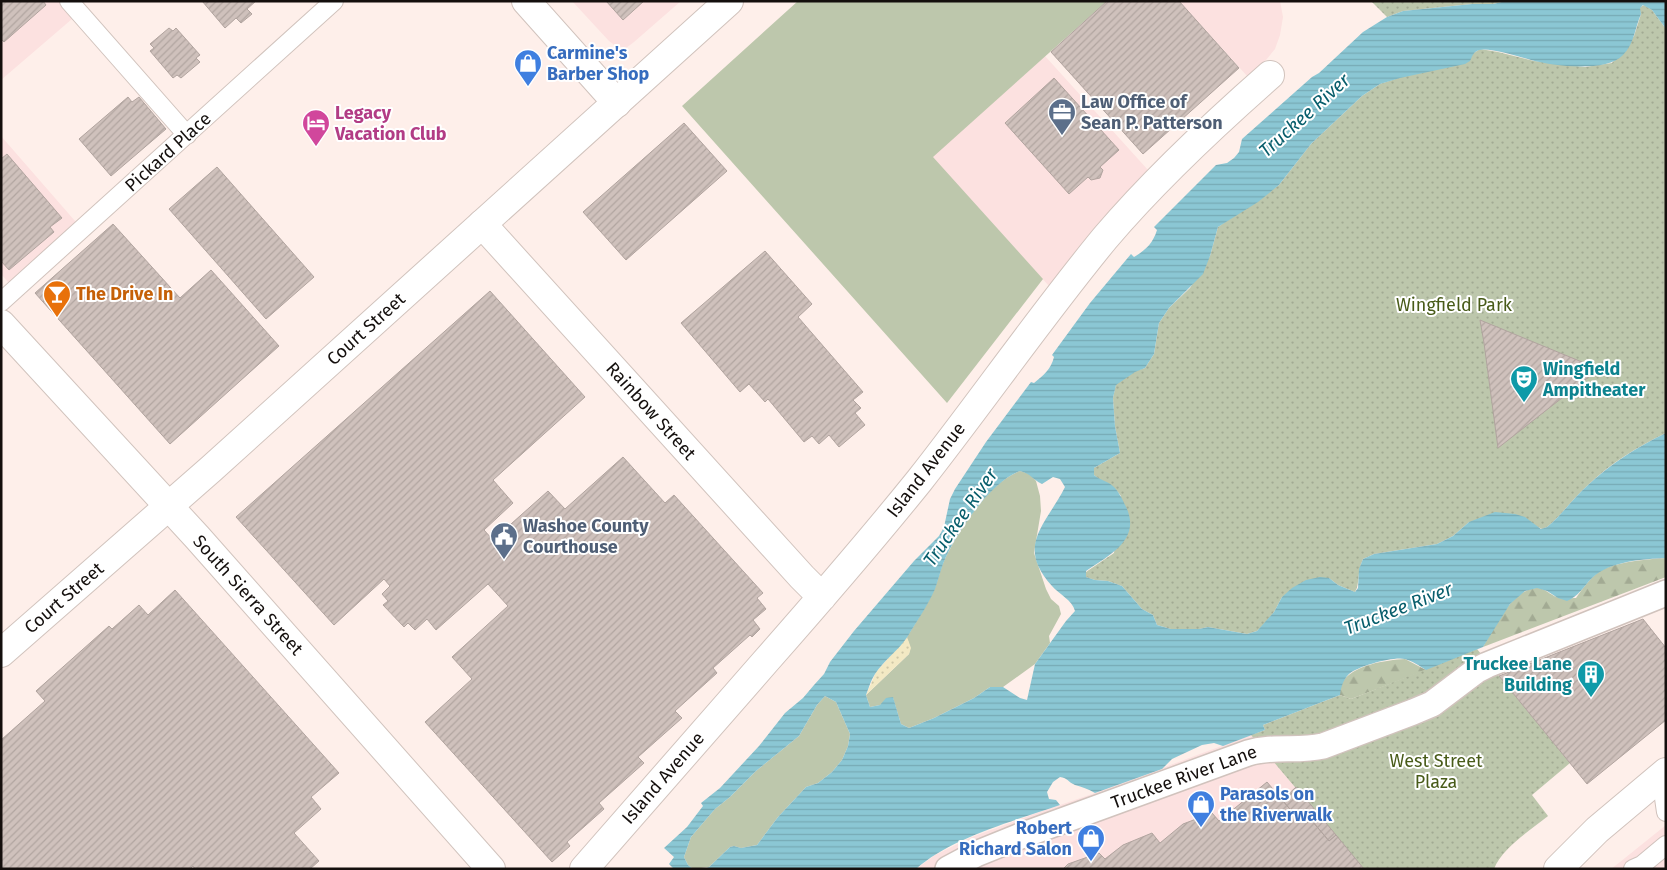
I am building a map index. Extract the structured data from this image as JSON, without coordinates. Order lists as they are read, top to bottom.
{
  "streets": {
    "street": [
      "Court Street",
      "Rainbow Street",
      "Island Avenue",
      "South Sierra Street",
      "Truckee River Lane"
    ],
    "lane": ["Pickard Place"]
  },
  "crossings": [
    ["Court Street", "Rainbow Street"],
    ["Court Street", "South Sierra Street"],
    ["Rainbow Street", "Island Avenue"]
  ],
  "water": ["Truckee River"],
  "parks": ["Wingfield Park", "West Street Plaza"],
  "places": {
    "shop": ["Carmine's Barber Shop", "Parasols on the Riverwalk", "Robert Richard Salon"],
    "office": ["Law Office of Sean P. Patterson"],
    "hotel": ["Legacy Vacation Club"],
    "bar": ["The Drive In"],
    "theatre": ["Wingfield Ampitheater"],
    "public building": ["Washoe County Courthouse"],
    "building": ["Truckee Lane Building"]
  }
}
